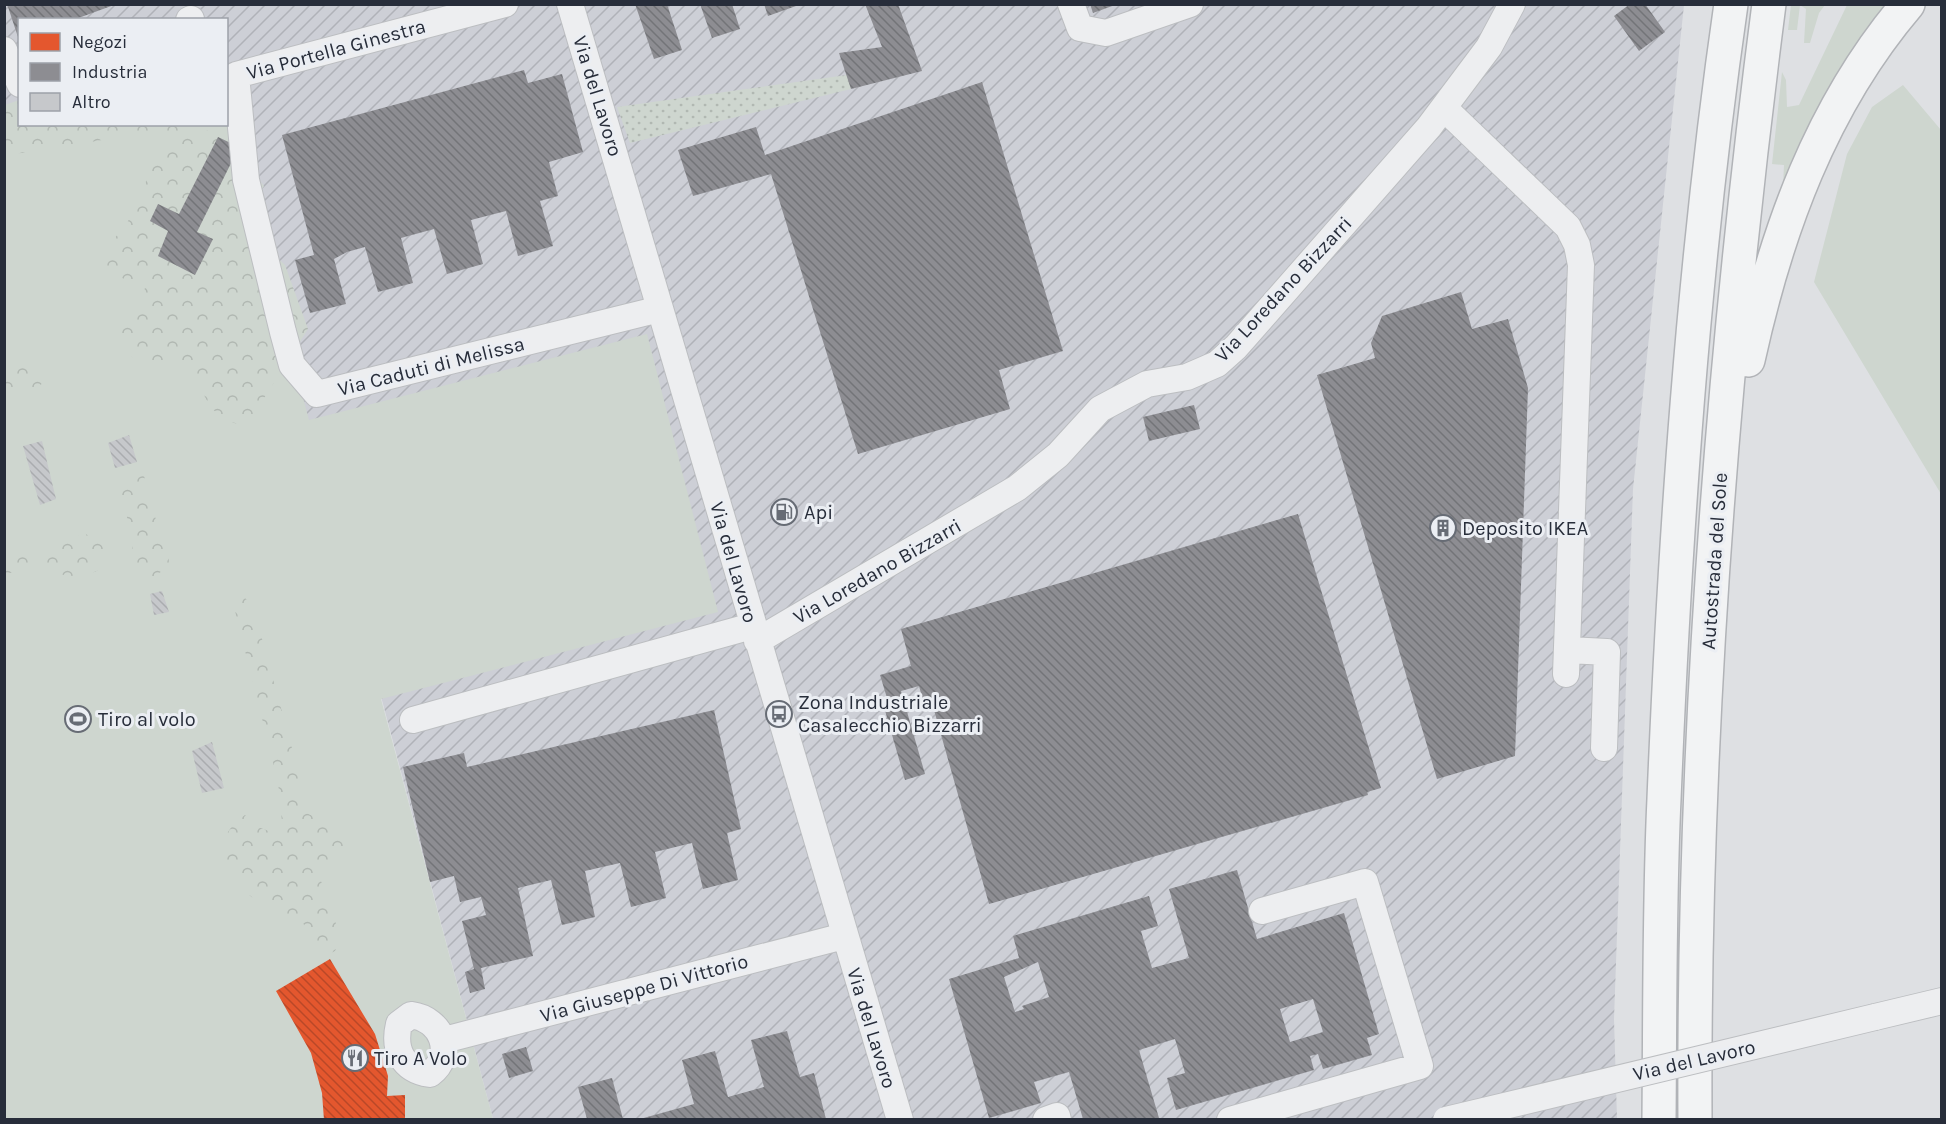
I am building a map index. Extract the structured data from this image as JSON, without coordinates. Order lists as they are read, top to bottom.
{
  "streets": {
    "highway": ["Autostrada del Sole"],
    "street": [
      "Via Portella Ginestra",
      "Via del Lavoro",
      "Via Loredano Bizzarri",
      "Via Caduti di Melissa",
      "Via Giuseppe Di Vittorio"
    ]
  },
  "crossings": [
    ["Via Portella Ginestra", "Via Caduti di Melissa"],
    ["Via del Lavoro", "Via Loredano Bizzarri"],
    ["Via del Lavoro", "Via Caduti di Melissa"],
    ["Via del Lavoro", "Via Giuseppe Di Vittorio"]
  ],
  "places": {
    "fuel station": ["Api"],
    "building": ["Deposito IKEA"],
    "bus stop": ["Zona Industriale Casalecchio Bizzarri"],
    "sports": ["Tiro al volo"],
    "restaurant": ["Tiro A Volo"]
  },
  "legend": ["Negozi", "Industria", "Altro"]
}
